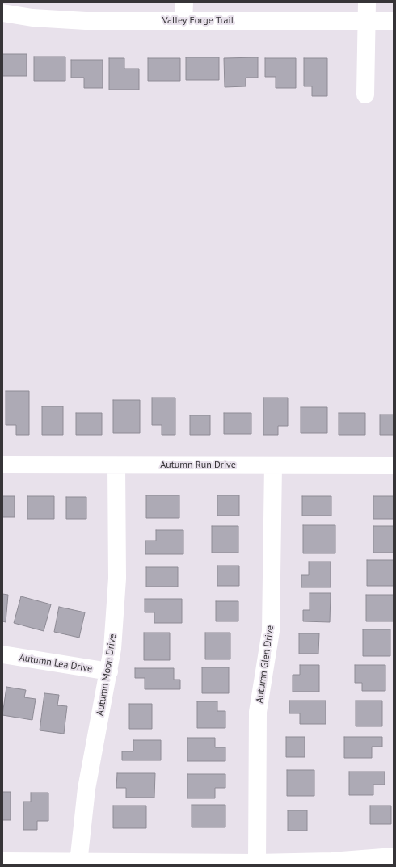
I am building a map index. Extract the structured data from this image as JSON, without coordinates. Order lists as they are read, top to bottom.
{
  "streets": {
    "street": [
      "Valley Forge Trail",
      "Autumn Run Drive",
      "Autumn Lea Drive",
      "Autumn Glen Drive",
      "Autumn Moon Drive"
    ]
  },
  "crossings": [
    ["Autumn Run Drive", "Autumn Glen Drive"],
    ["Autumn Run Drive", "Autumn Moon Drive"],
    ["Autumn Lea Drive", "Autumn Moon Drive"]
  ]
}
